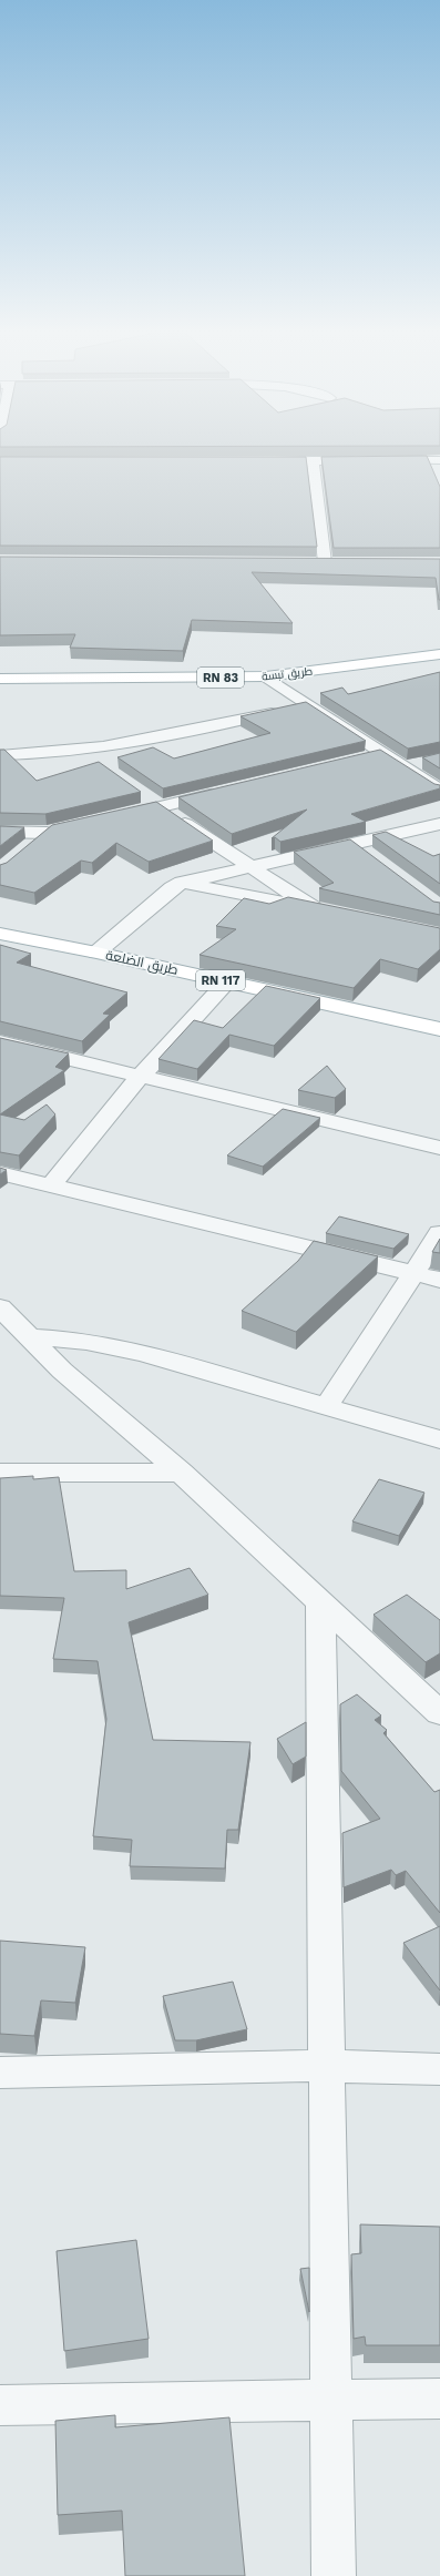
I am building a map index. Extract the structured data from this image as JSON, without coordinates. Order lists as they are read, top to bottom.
{
  "streets": {
    "main road": [
      "طريق تبسة",
      "RN 83",
      "طريق الضلعة",
      "RN 117"
    ]
  }
}
